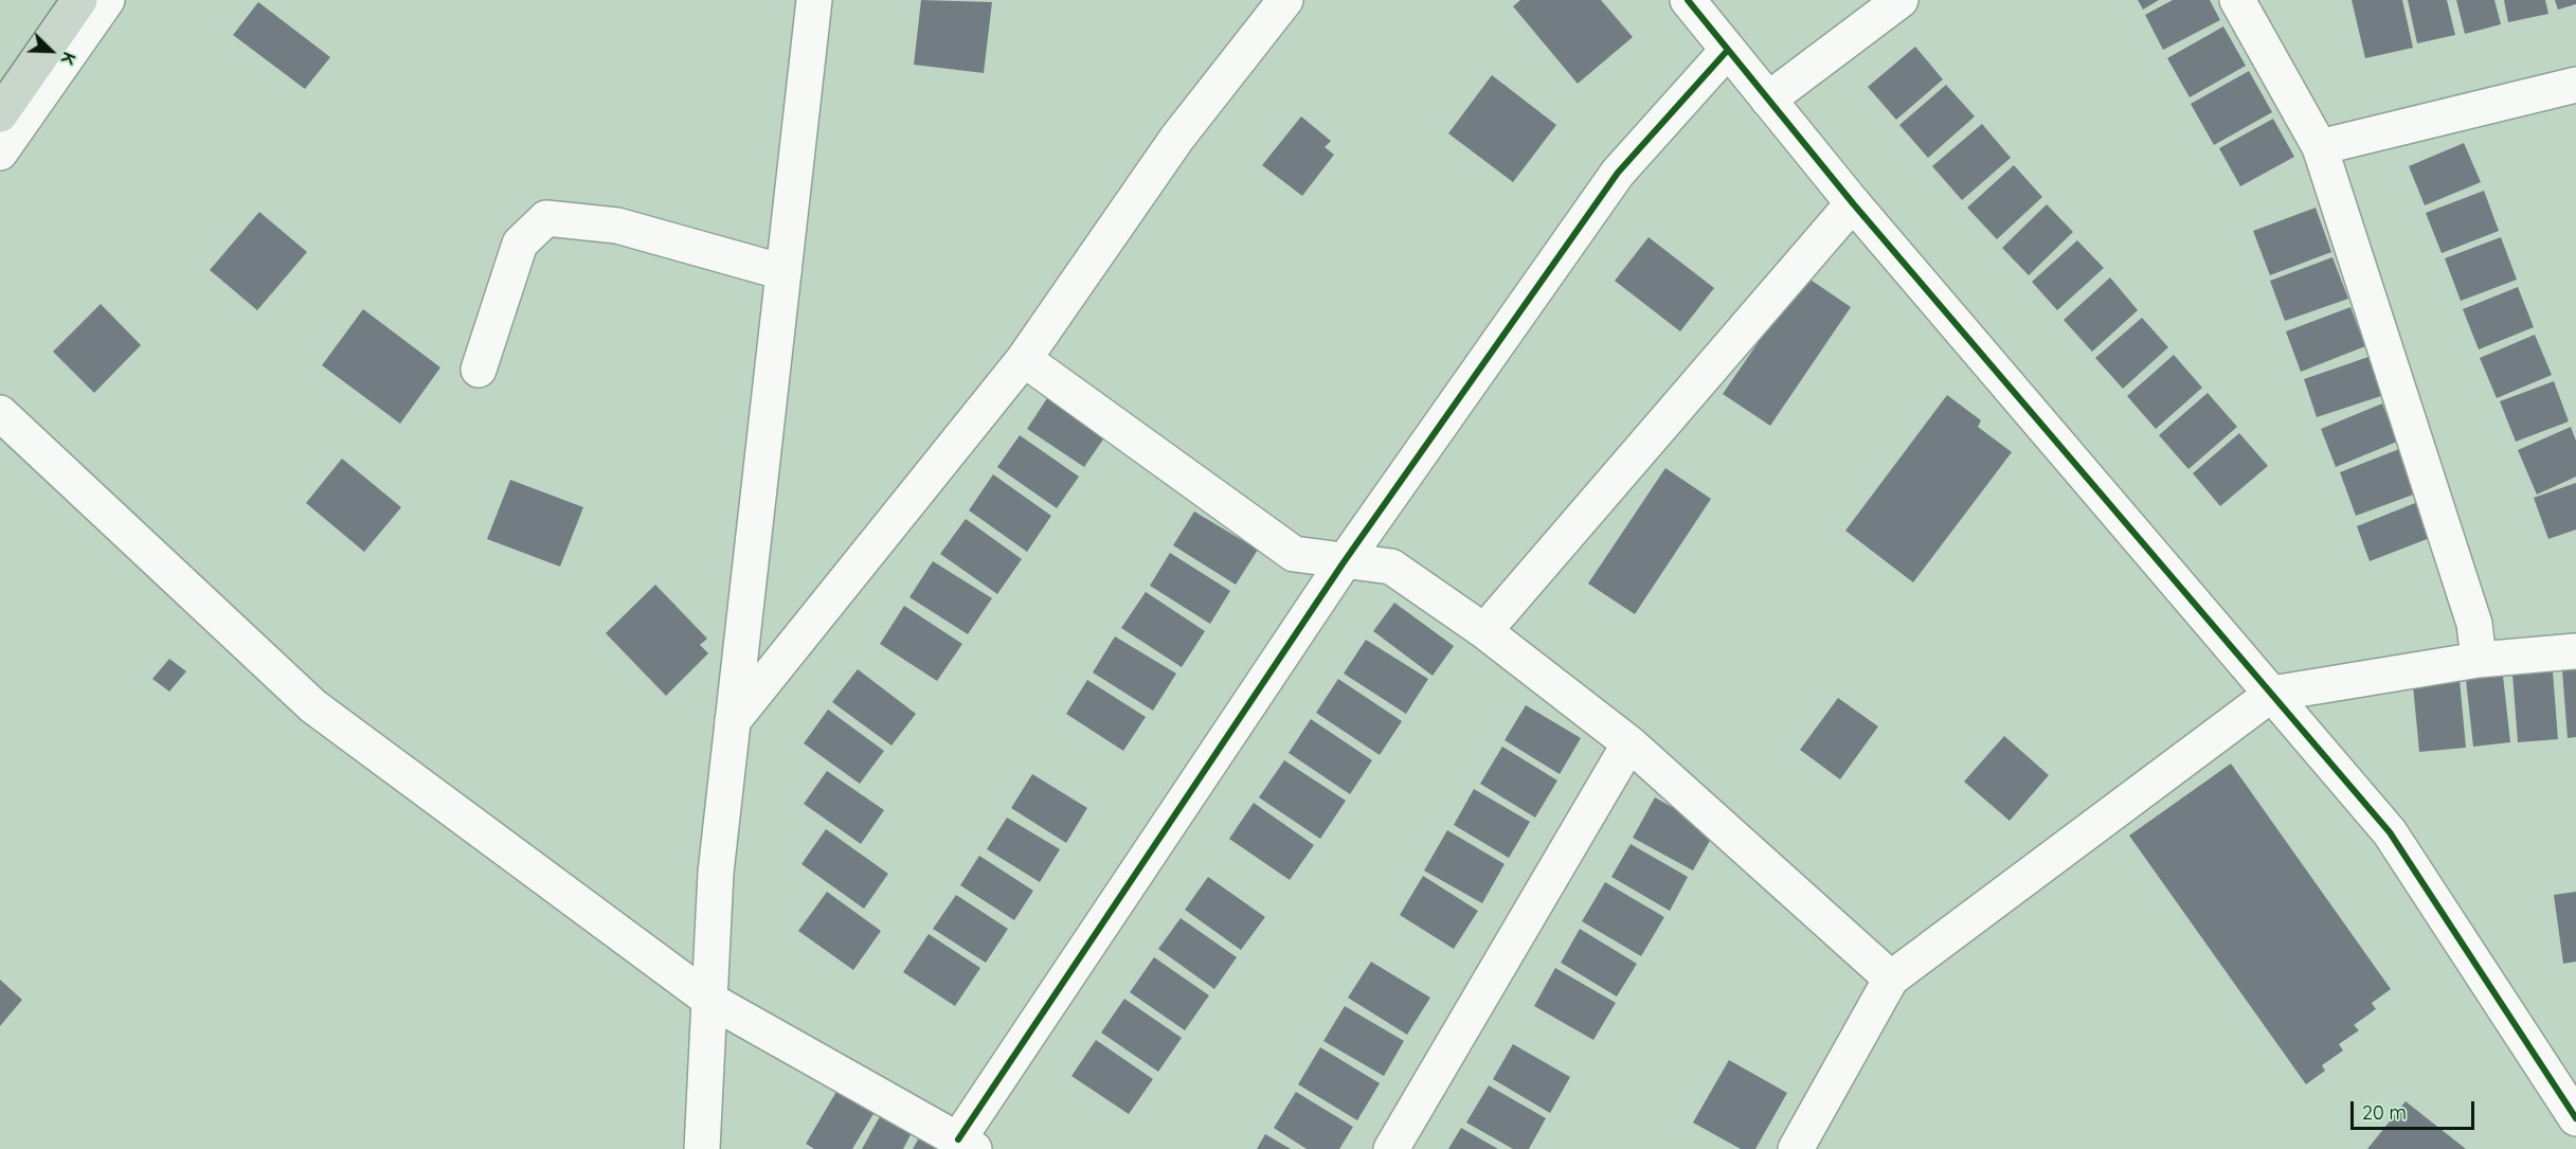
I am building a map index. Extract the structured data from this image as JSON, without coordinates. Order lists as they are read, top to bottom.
{
  "scale_bar": "20 m",
  "north": "bottom right"
}
